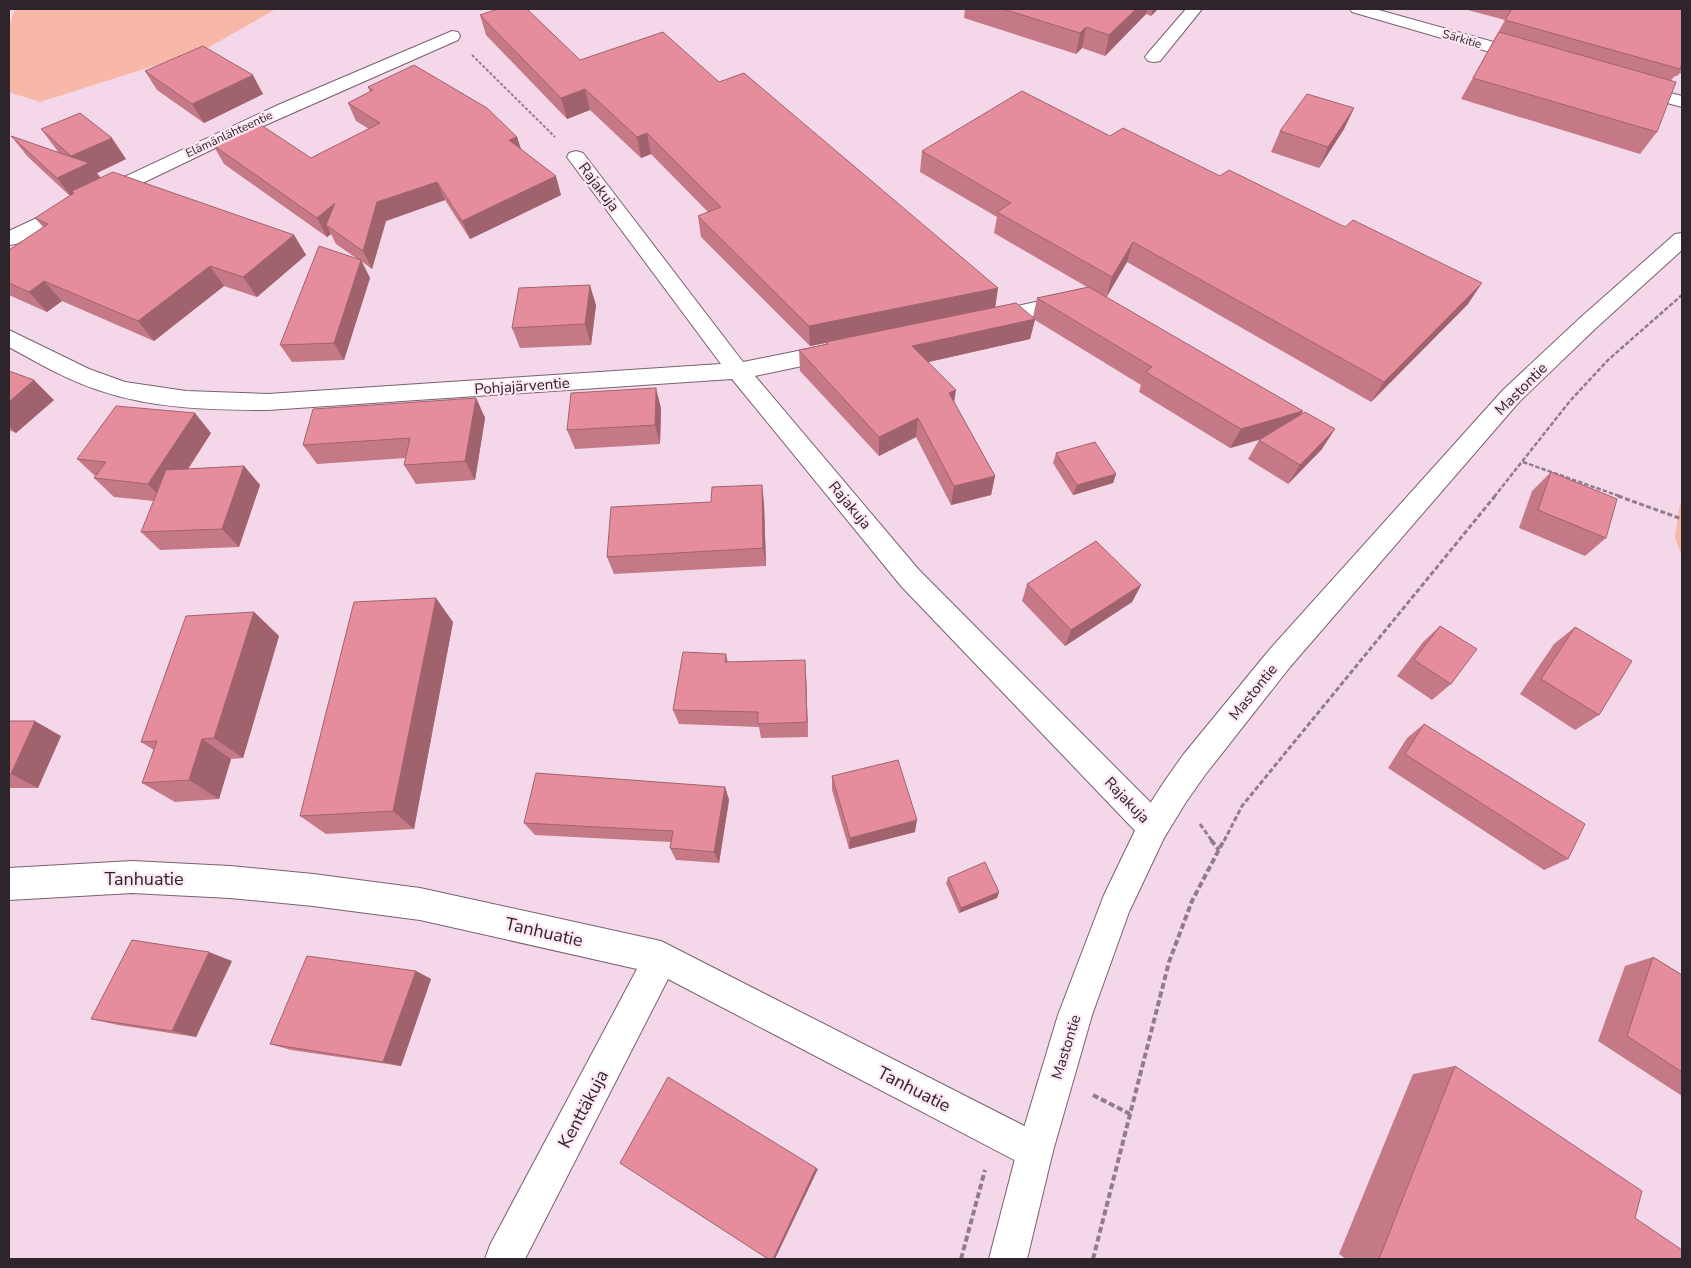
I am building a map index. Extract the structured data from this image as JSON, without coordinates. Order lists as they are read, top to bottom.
{
  "streets": {
    "street": [
      "Särkitie",
      "Elämänlähteentie",
      "Rajakuja",
      "Pohjajärventie",
      "Mastontie",
      "Tanhuatie",
      "Kenttäkuja"
    ]
  },
  "crossings": [
    ["Rajakuja", "Pohjajärventie"],
    ["Rajakuja", "Mastontie"],
    ["Mastontie", "Tanhuatie"],
    ["Tanhuatie", "Kenttäkuja"]
  ]
}
